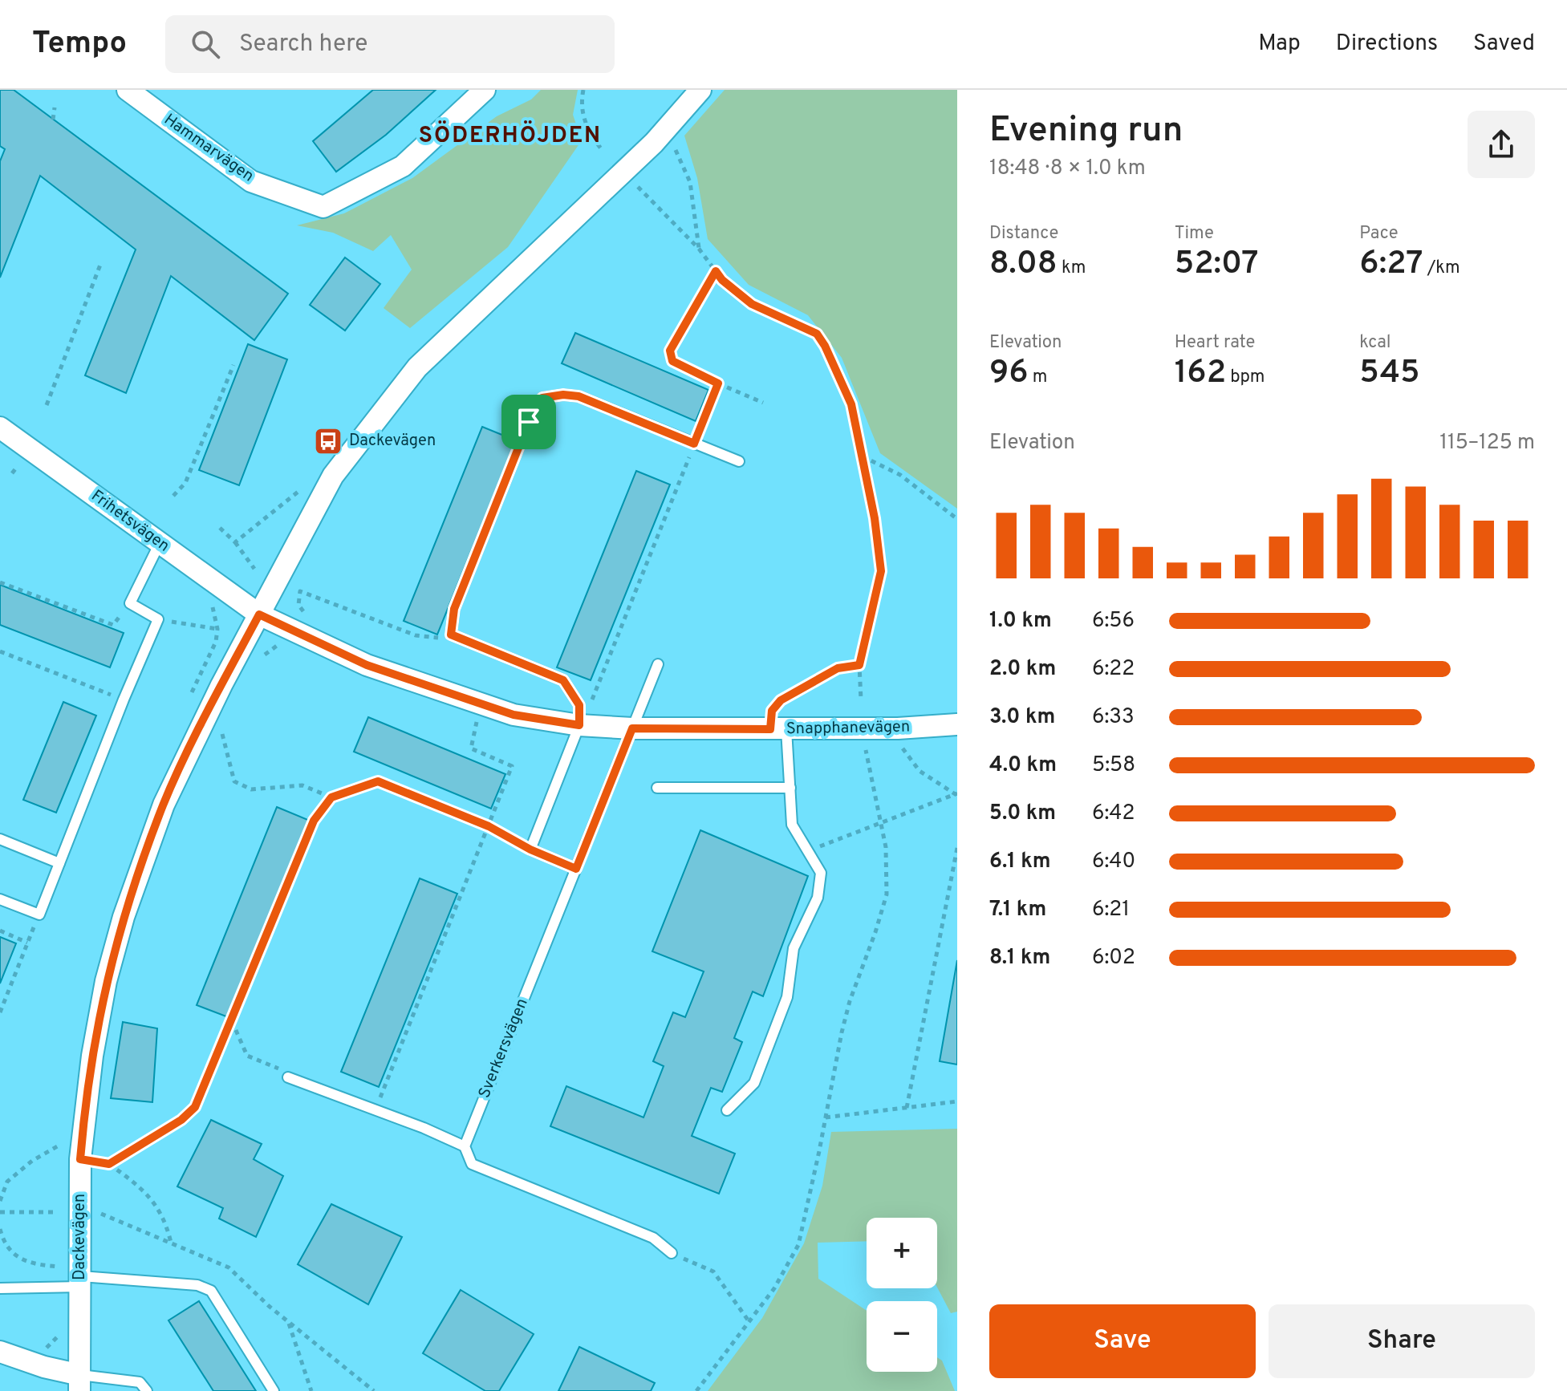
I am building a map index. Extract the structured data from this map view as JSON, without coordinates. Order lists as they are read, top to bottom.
{
  "streets": {
    "street": [
      "Hammarvägen",
      "Frihetsvägen",
      "Snapphanevägen",
      "Dackevägen"
    ],
    "lane": ["Sverkersvägen"]
  },
  "crossings": [
    ["Frihetsvägen", "Snapphanevägen"],
    ["Frihetsvägen", "Dackevägen"],
    ["Snapphanevägen", "Sverkersvägen"],
    ["Snapphanevägen", "Dackevägen"]
  ],
  "districts": ["SÖDERHÖJDEN"],
  "places": {
    "bus stop": ["Dackevägen"]
  },
  "page": {
    "header": "Tempo",
    "search": "Search here",
    "nav": ["Map", "Directions", "Saved"],
    "heading": ["Evening run", "18:48 · 8 × 1.0 km"],
    "stats": [
      ["Distance", "8.08 km"],
      ["Time", "52:07"],
      ["Pace", "6:27 /km"],
      ["Elevation", "96 m"],
      ["Heart rate", "162 bpm"],
      ["kcal", "545"]
    ],
    "chart": ["Elevation", "115–125 m"],
    "list": [
      {
        "name": "1.0 km",
        "note": "6:56"
      },
      {
        "name": "2.0 km",
        "note": "6:22"
      },
      {
        "name": "3.0 km",
        "note": "6:33"
      },
      {
        "name": "4.0 km",
        "note": "5:58"
      },
      {
        "name": "5.0 km",
        "note": "6:42"
      },
      {
        "name": "6.1 km",
        "note": "6:40"
      },
      {
        "name": "7.1 km",
        "note": "6:21"
      },
      {
        "name": "8.1 km",
        "note": "6:02"
      }
    ],
    "map_buttons": ["+", "−"],
    "buttons": ["Save", "Share"]
  }
}
